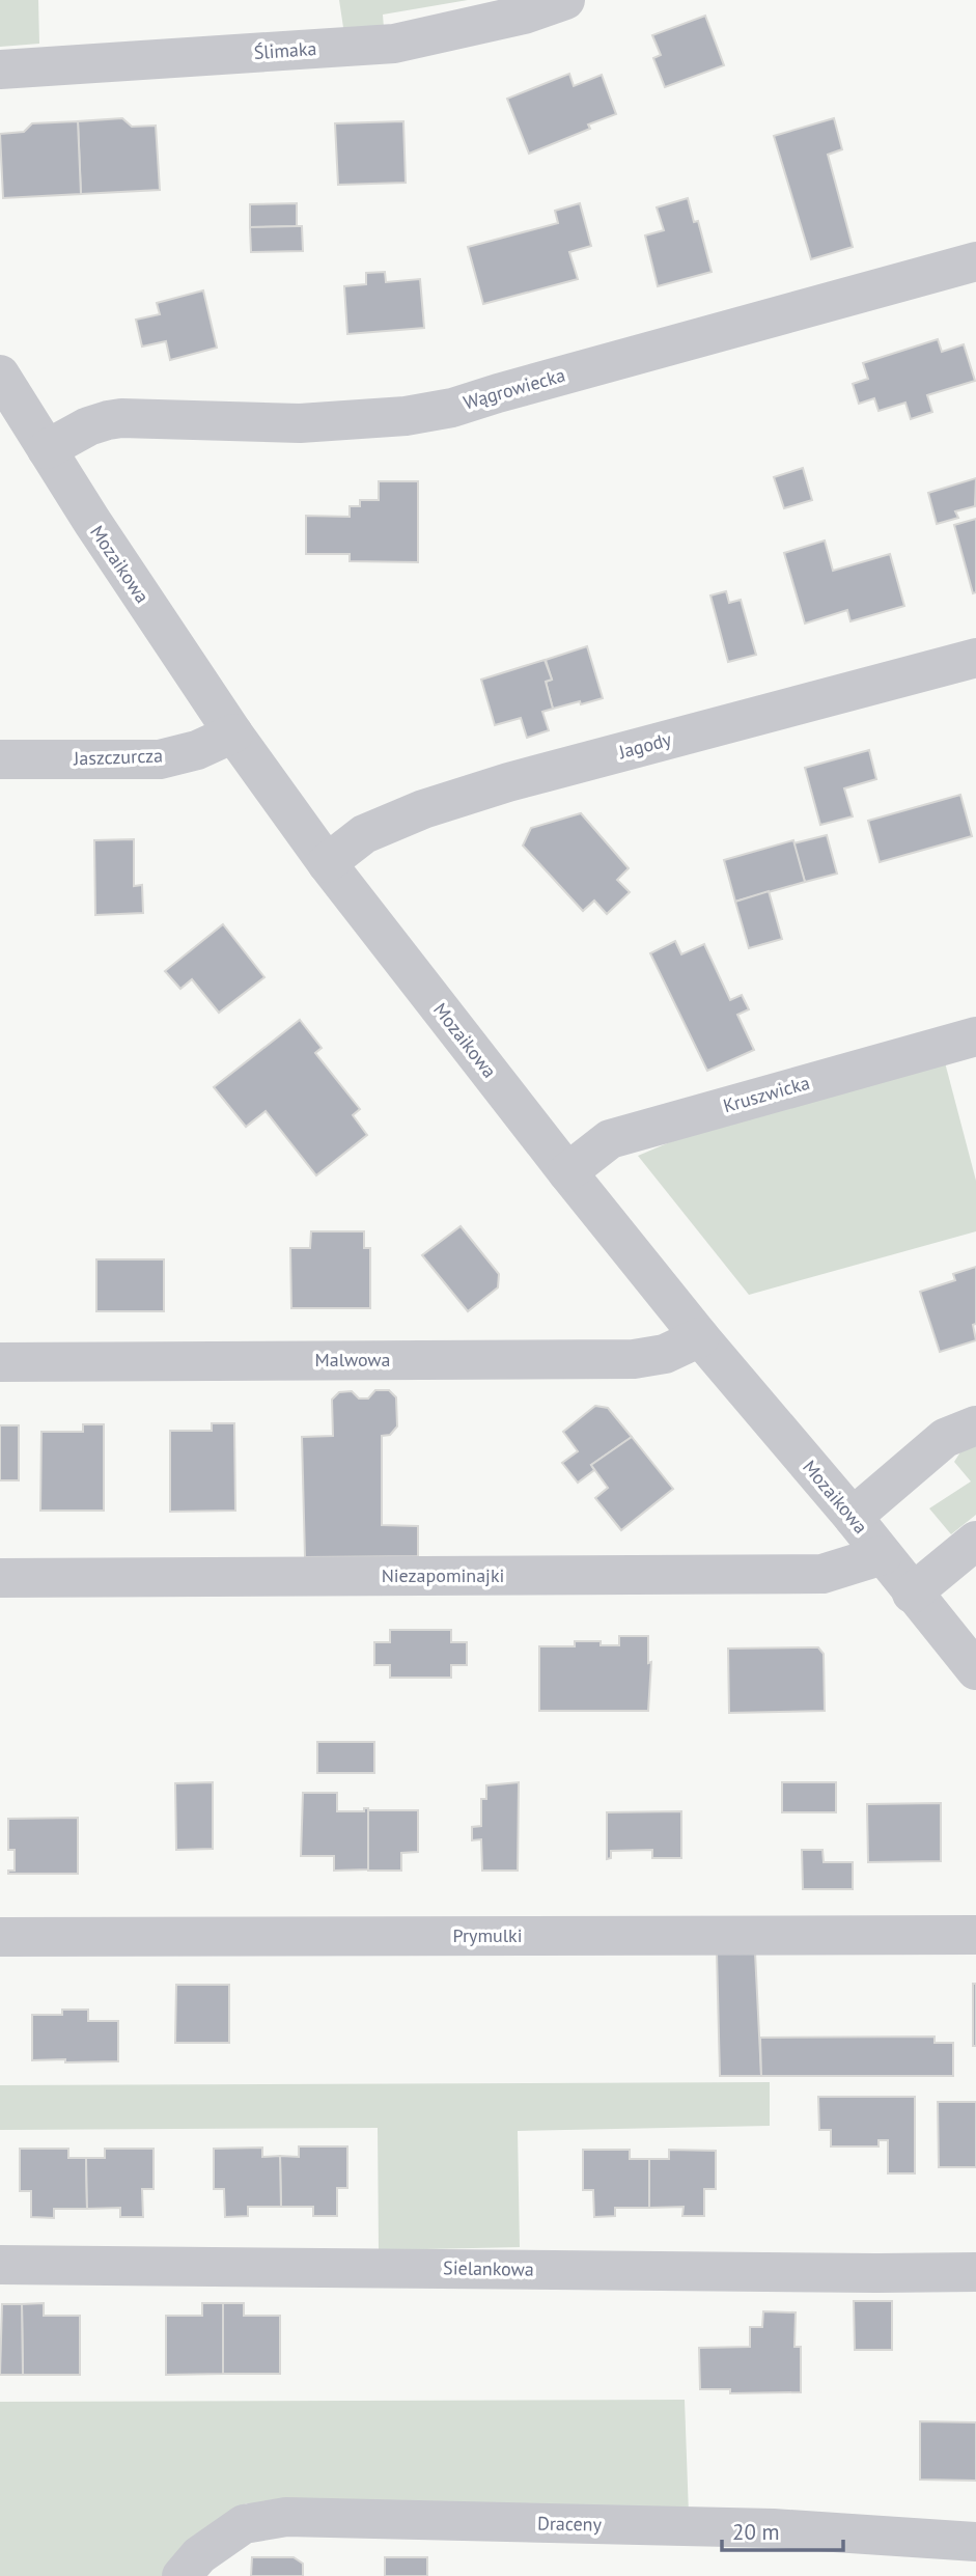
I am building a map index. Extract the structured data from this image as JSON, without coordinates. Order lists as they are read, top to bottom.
{
  "streets": {
    "street": [
      "Ślimaka",
      "Wągrowiecka",
      "Mozaikowa",
      "Jagody",
      "Jaszczurcza",
      "Kruszwicka",
      "Malwowa",
      "Niezapominajki",
      "Prymulki",
      "Sielankowa",
      "Draceny"
    ]
  },
  "crossings": [
    ["Wągrowiecka", "Mozaikowa"],
    ["Mozaikowa", "Jagody"],
    ["Mozaikowa", "Jaszczurcza"],
    ["Mozaikowa", "Kruszwicka"],
    ["Mozaikowa", "Malwowa"],
    ["Mozaikowa", "Niezapominajki"]
  ],
  "scale_bar": "20 m"
}
